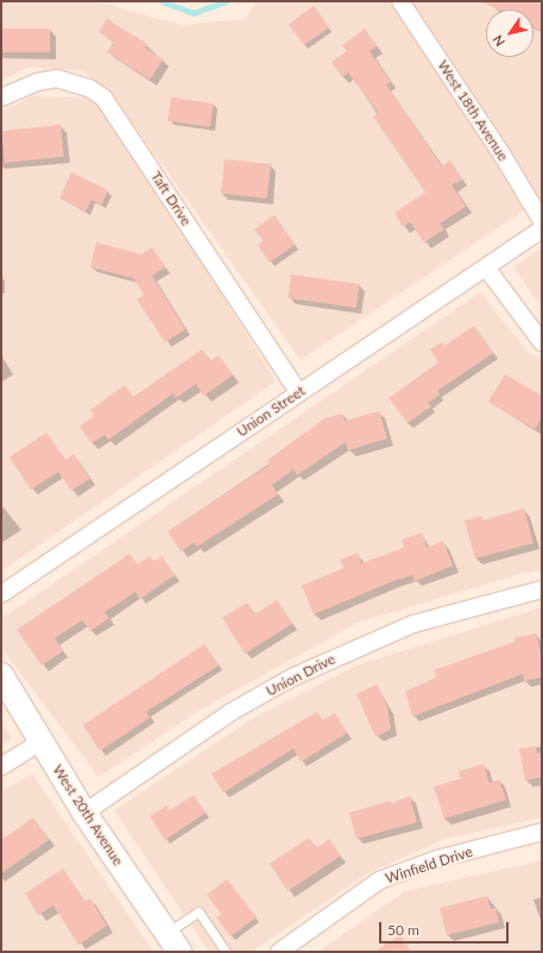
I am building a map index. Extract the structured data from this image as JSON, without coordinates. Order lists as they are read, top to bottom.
{
  "streets": {
    "street": [
      "West 18th Avenue",
      "Taft Drive",
      "Union Street",
      "Union Drive",
      "West 20th Avenue",
      "Winfield Drive"
    ]
  },
  "crossings": [
    ["Taft Drive", "Union Street"],
    ["Union Drive", "West 20th Avenue"]
  ],
  "scale_bar": "50 m",
  "north": "bottom left"
}
